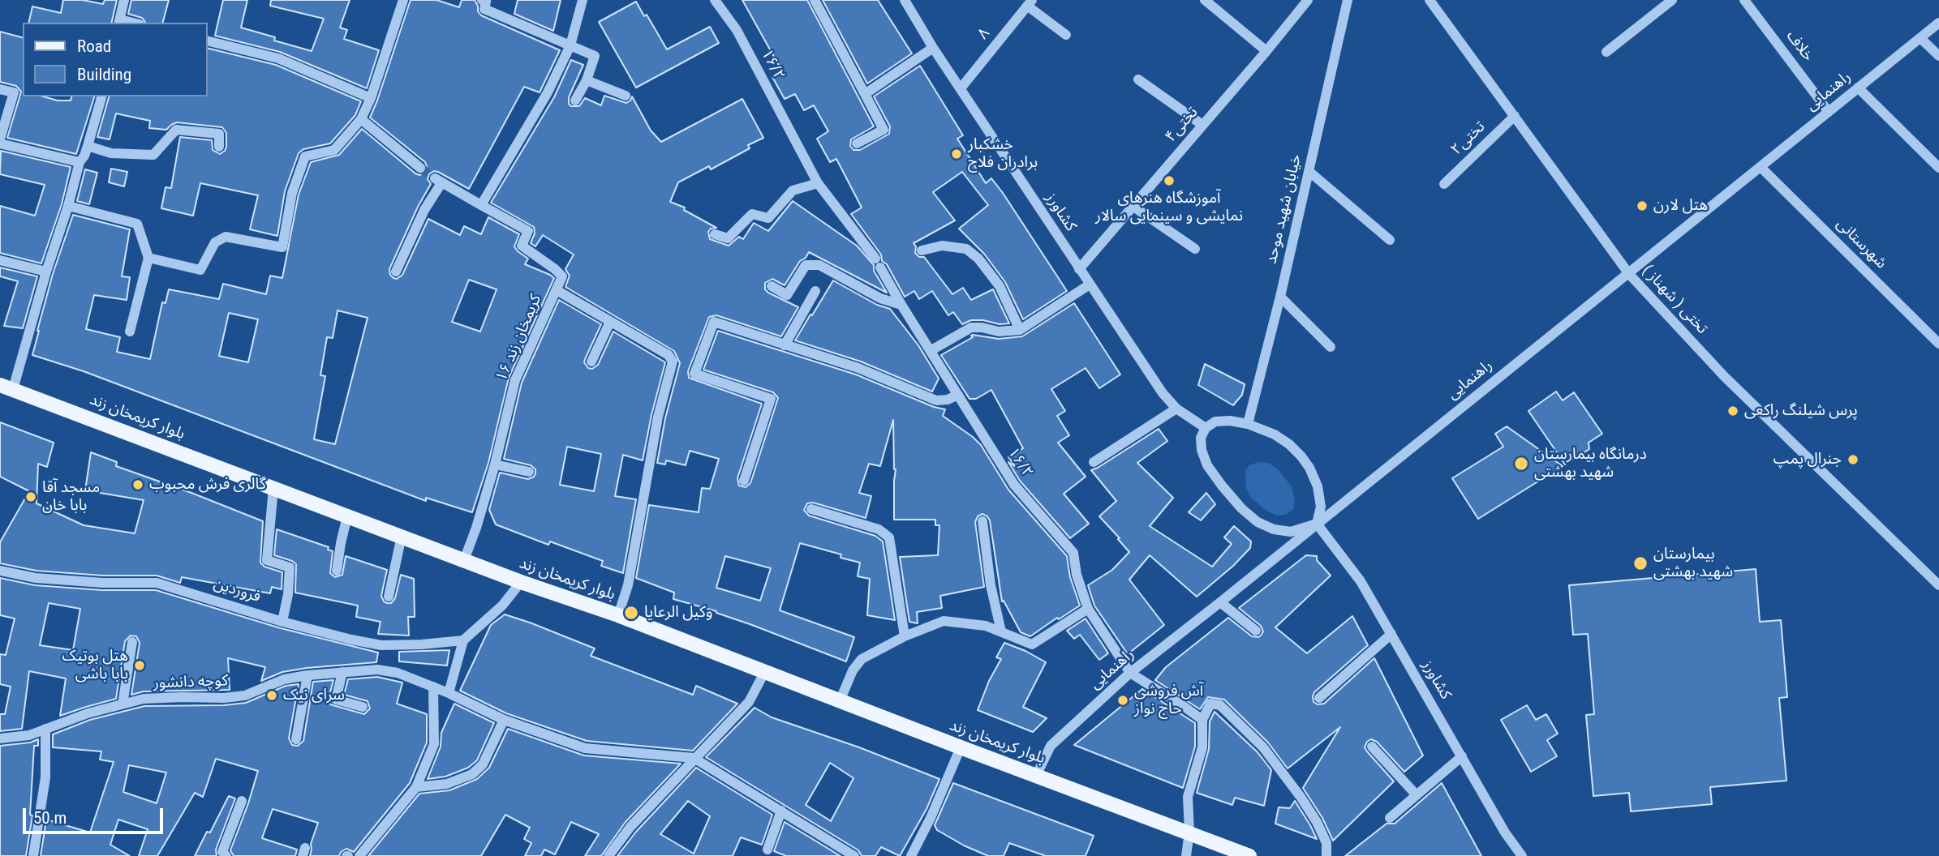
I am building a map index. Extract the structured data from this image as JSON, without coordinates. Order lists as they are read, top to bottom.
{
  "streets": {
    "main road": ["بلوار کریمخان زند"],
    "street": [
      "۸",
      "خلاف",
      "۱۶/۲",
      "راهنمایی",
      "تختی۴",
      "تختی۲",
      "خیابان شهید موحد",
      "کشاورز",
      "شهرستانی",
      "تختی ( شهناز )",
      "کریمخان زند ۱۶",
      "فروردین",
      "کوچه دانشور"
    ]
  },
  "crossings": [
    ["۸", "کشاورز"],
    ["خلاف", "راهنمایی"],
    ["۱۶/۲", "راهنمایی"],
    ["راهنمایی", "کشاورز"],
    ["راهنمایی", "شهرستانی"],
    ["راهنمایی", "تختی ( شهناز )"],
    ["راهنمایی", "بلوار کریمخان زند"],
    ["تختی۴", "کشاورز"],
    ["تختی۲", "تختی ( شهناز )"],
    ["کریمخان زند ۱۶", "بلوار کریمخان زند"]
  ],
  "places": [
    "خشکبار برادران فلاح",
    "آموزشگاه هنرهای نمایشی و سینمایی سالار",
    "هتل لارن",
    "پرس شیلنگ راکعی",
    "جنرال پمپ",
    "درمانگاه بیمارستان شهید بهشتی",
    "گالری فرش محبوب",
    "مسجد آقا بابا خان",
    "بیمارستان شهید بهشتی",
    "وکیل الرعایا",
    "هتل بوتیک بابا باشی",
    "سرای نیک",
    "آش فروشی حاج نواز"
  ],
  "legend": ["Road", "Building"],
  "scale_bar": "50 m"
}
